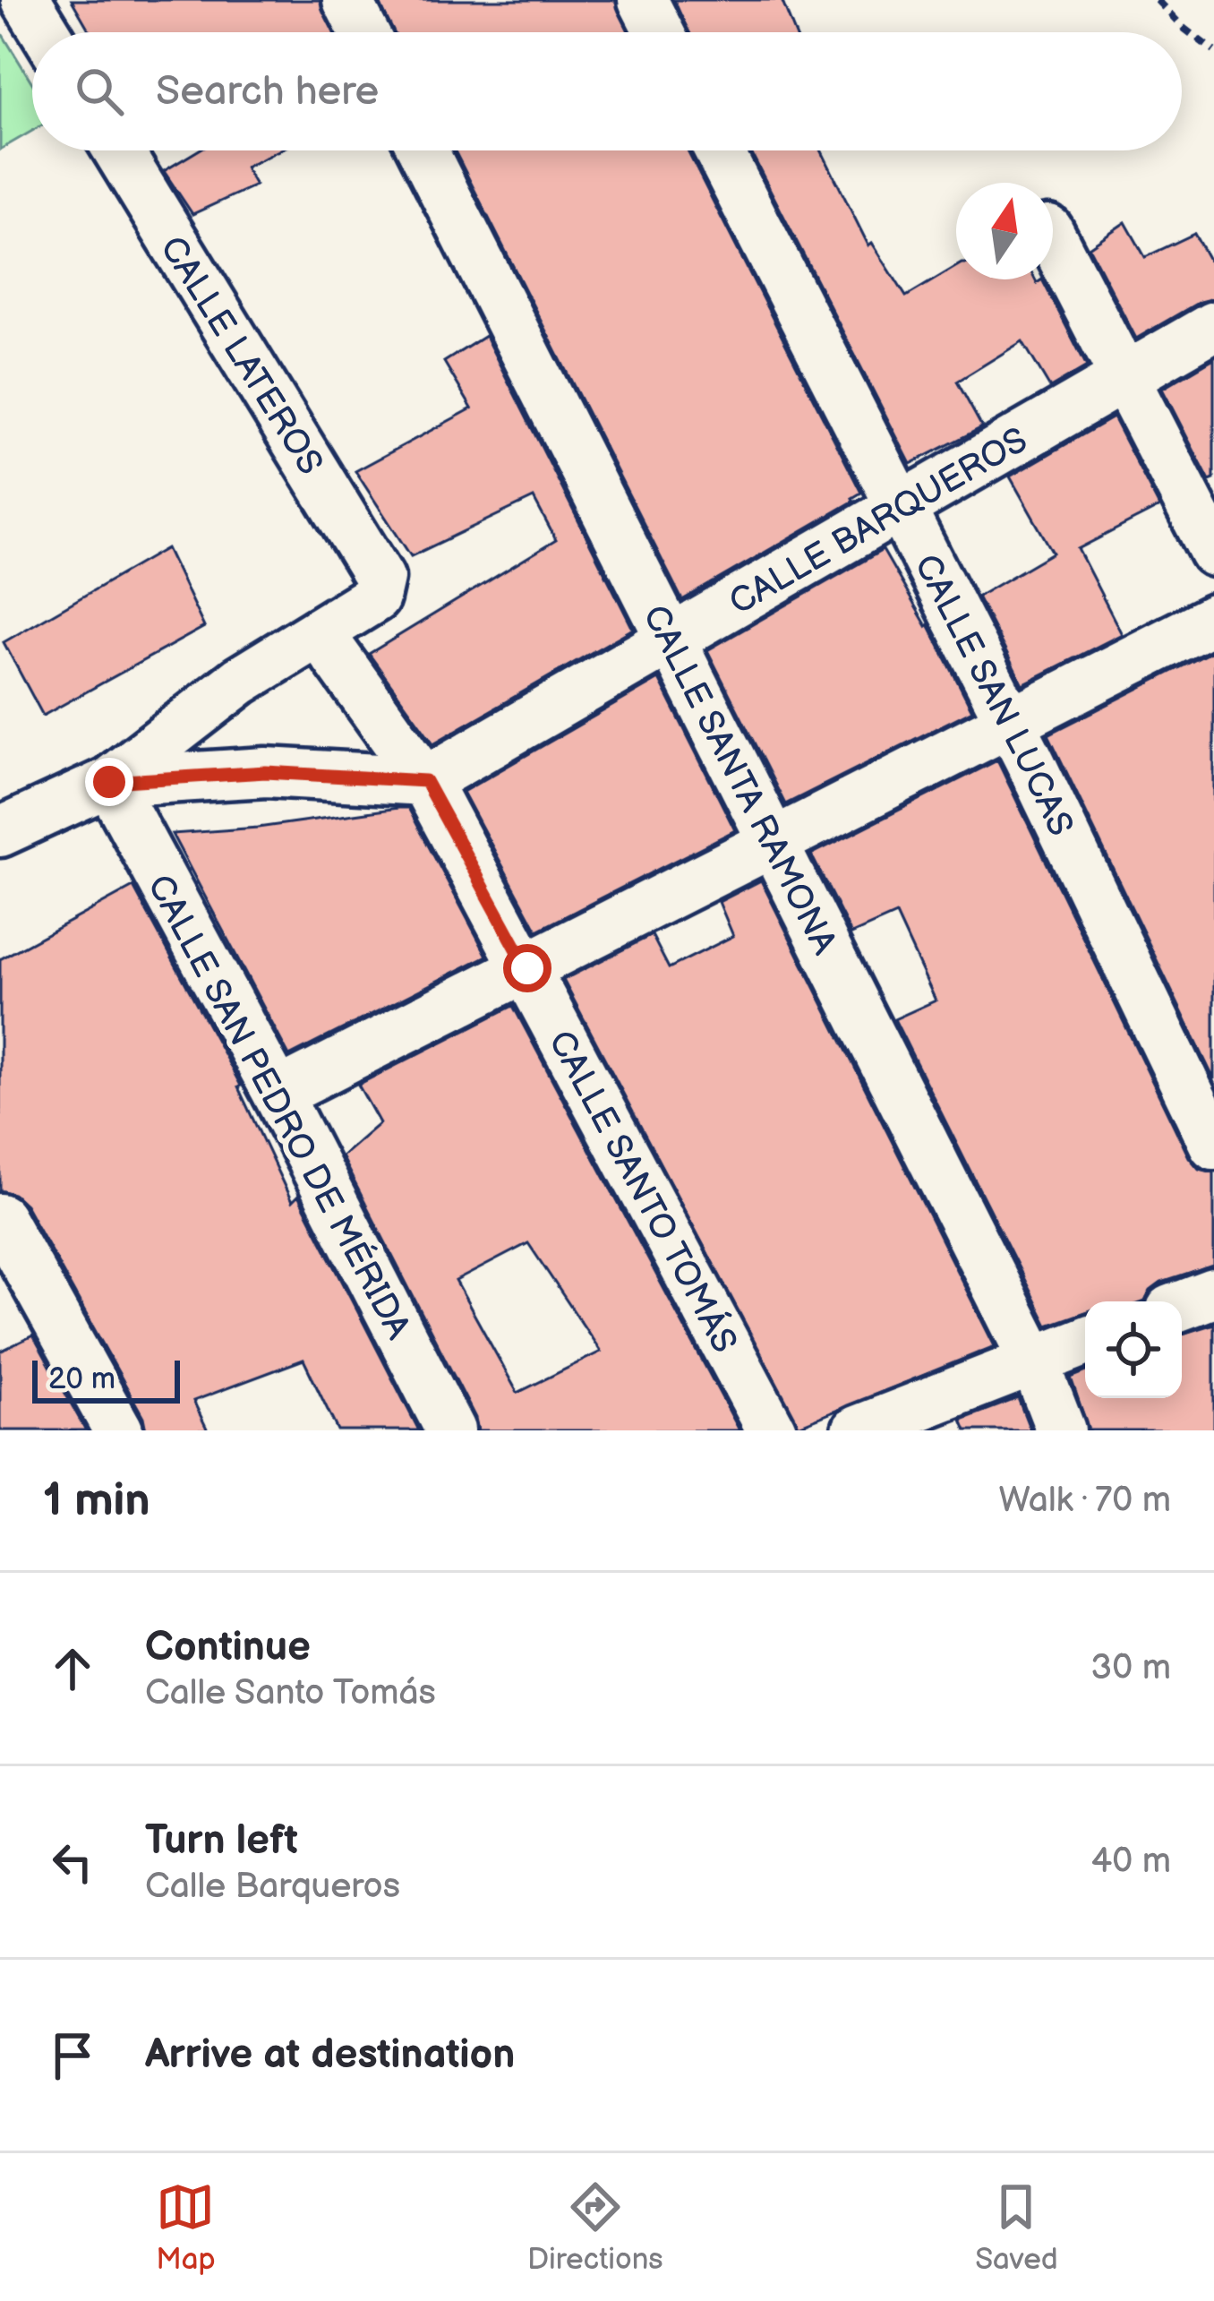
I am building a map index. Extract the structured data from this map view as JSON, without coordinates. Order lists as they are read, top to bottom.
{
  "streets": {
    "street": [
      "CALLE LATEROS",
      "CALLE BARQUEROS",
      "CALLE SAN LUCAS",
      "CALLE SANTA RAMONA",
      "CALLE SAN PEDRO DE MÉRIDA",
      "CALLE SANTO TOMÁS"
    ]
  },
  "crossings": [
    ["CALLE LATEROS", "CALLE SANTO TOMÁS"],
    ["CALLE BARQUEROS", "CALLE SAN LUCAS"],
    ["CALLE BARQUEROS", "CALLE SANTA RAMONA"],
    ["CALLE BARQUEROS", "CALLE SANTO TOMÁS"]
  ],
  "scale_bar": "20 m",
  "north": "top",
  "page": {
    "search": "Search here",
    "scale": "20 m",
    "heading": ["1 min", "Walk · 70 m"],
    "list": [
      ["Continue", "Calle Santo Tomás", "30 m"],
      ["Turn left", "Calle Barqueros", "40 m"],
      "Arrive at destination"
    ],
    "nav": ["Map", "Directions", "Saved"]
  }
}
